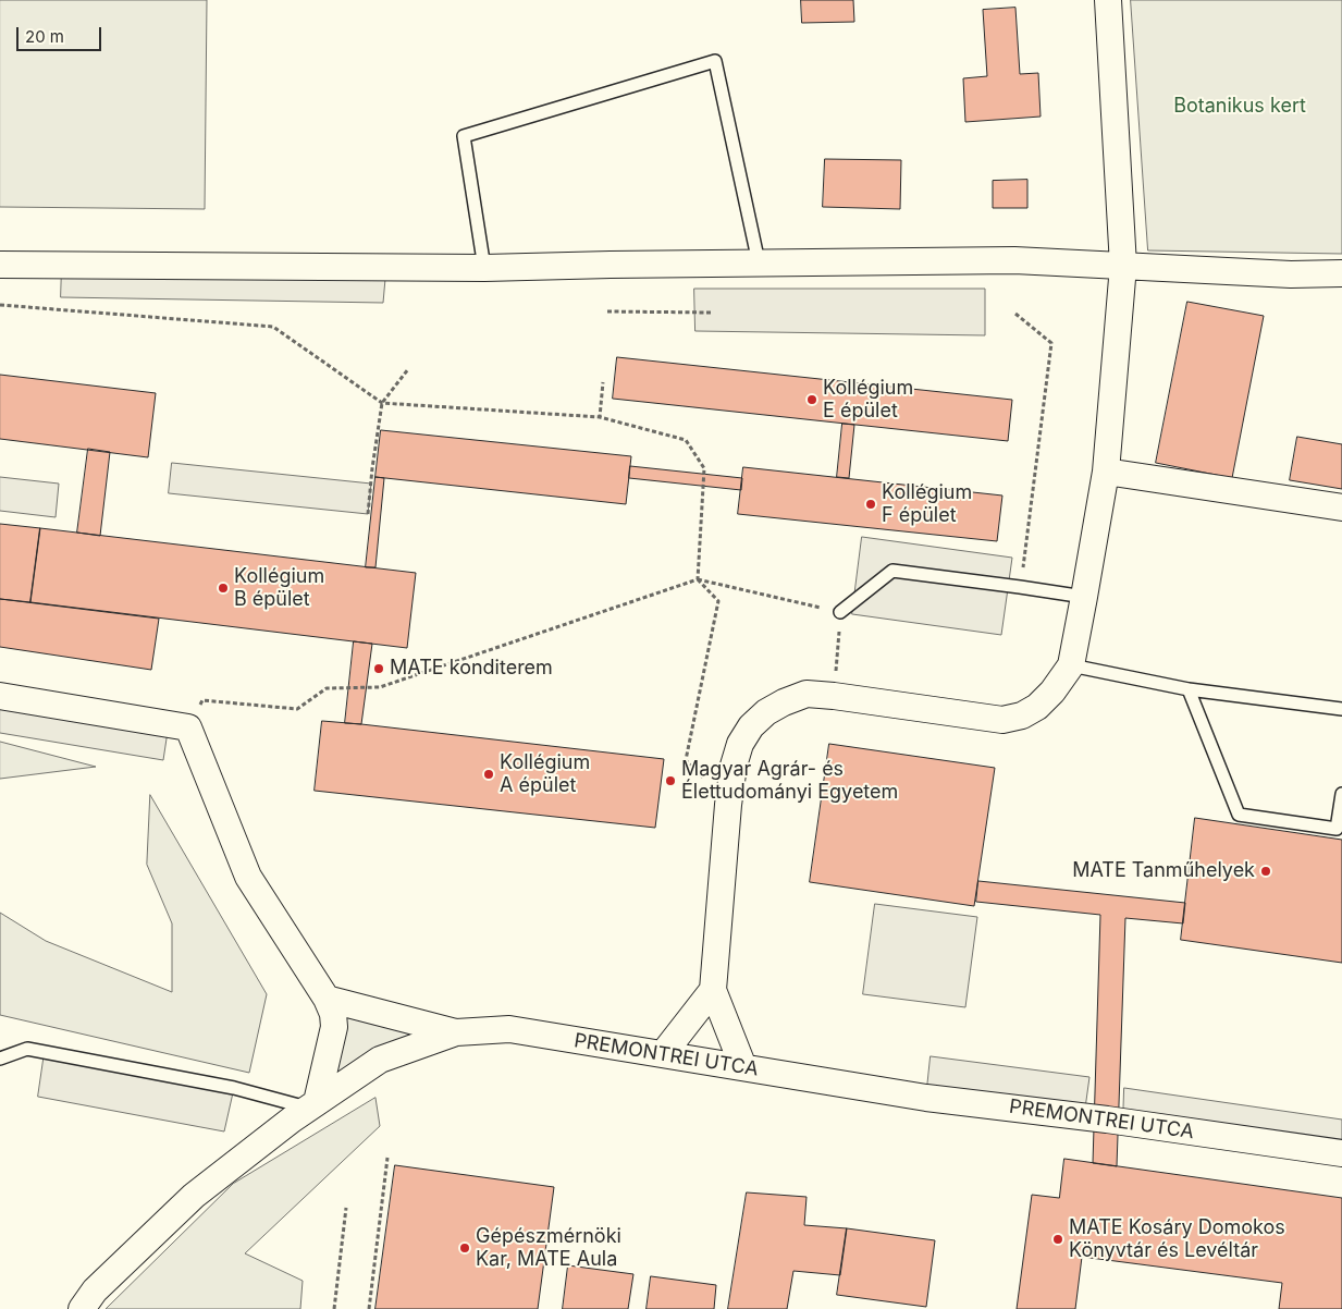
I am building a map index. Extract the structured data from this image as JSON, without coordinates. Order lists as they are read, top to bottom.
{
  "streets": {
    "street": ["PREMONTREI UTCA"]
  },
  "parks": ["Botanikus kert"],
  "places": [
    "Kollégium E épület",
    "Kollégium F épület",
    "Kollégium B épület",
    "MATE konditerem",
    "Kollégium A épület",
    "Magyar Agrár- és Élettudományi Egyetem",
    "MATE Tanműhelyek",
    "MATE Kosáry Domokos Könyvtár és Levéltár",
    "Gépészmérnöki Kar, MATE Aula"
  ],
  "scale_bar": "20 m"
}
